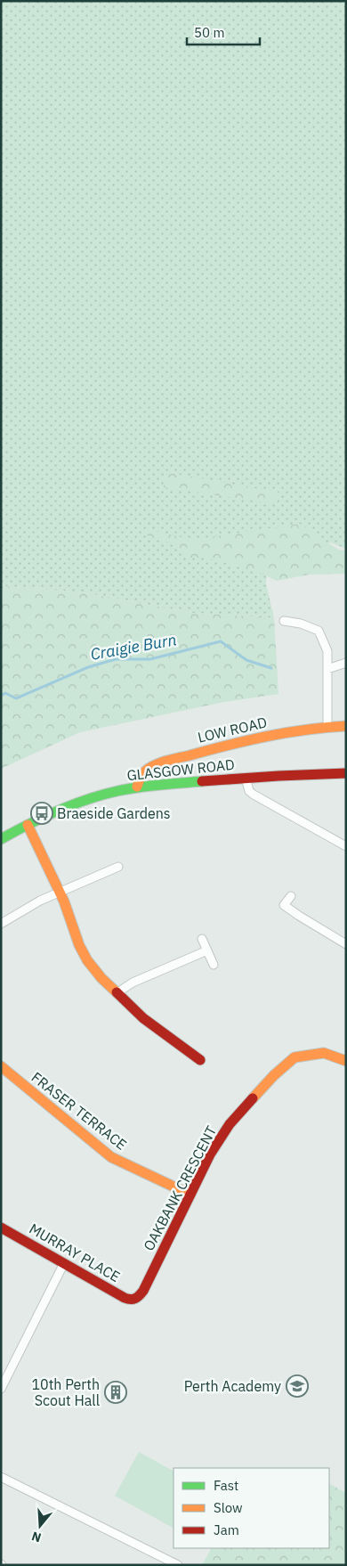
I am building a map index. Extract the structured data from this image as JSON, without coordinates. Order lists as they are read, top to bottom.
{
  "streets": {
    "street": [
      "LOW ROAD",
      "GLASGOW ROAD",
      "FRASER TERRACE",
      "OAKBANK CRESCENT",
      "MURRAY PLACE"
    ]
  },
  "crossings": [
    ["LOW ROAD", "GLASGOW ROAD"],
    ["FRASER TERRACE", "OAKBANK CRESCENT"],
    ["OAKBANK CRESCENT", "MURRAY PLACE"]
  ],
  "water": ["Craigie Burn"],
  "places": {
    "bus stop": ["Braeside Gardens"],
    "school or university": ["Perth Academy"],
    "building": ["10th Perth Scout Hall"]
  },
  "legend": ["Fast", "Slow", "Jam"],
  "scale_bar": "50 m",
  "north": "bottom"
}
